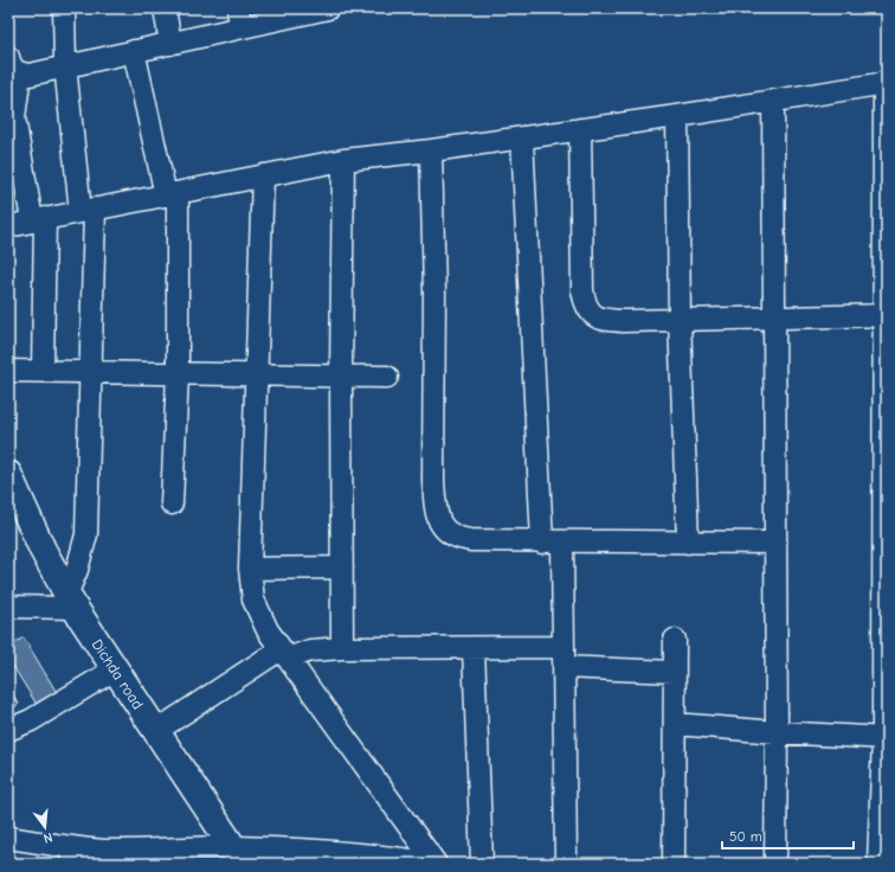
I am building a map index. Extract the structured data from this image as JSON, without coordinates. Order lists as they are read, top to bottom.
{
  "streets": {
    "main road": ["Dichda road"]
  },
  "scale_bar": "50 m",
  "north": "bottom"
}
